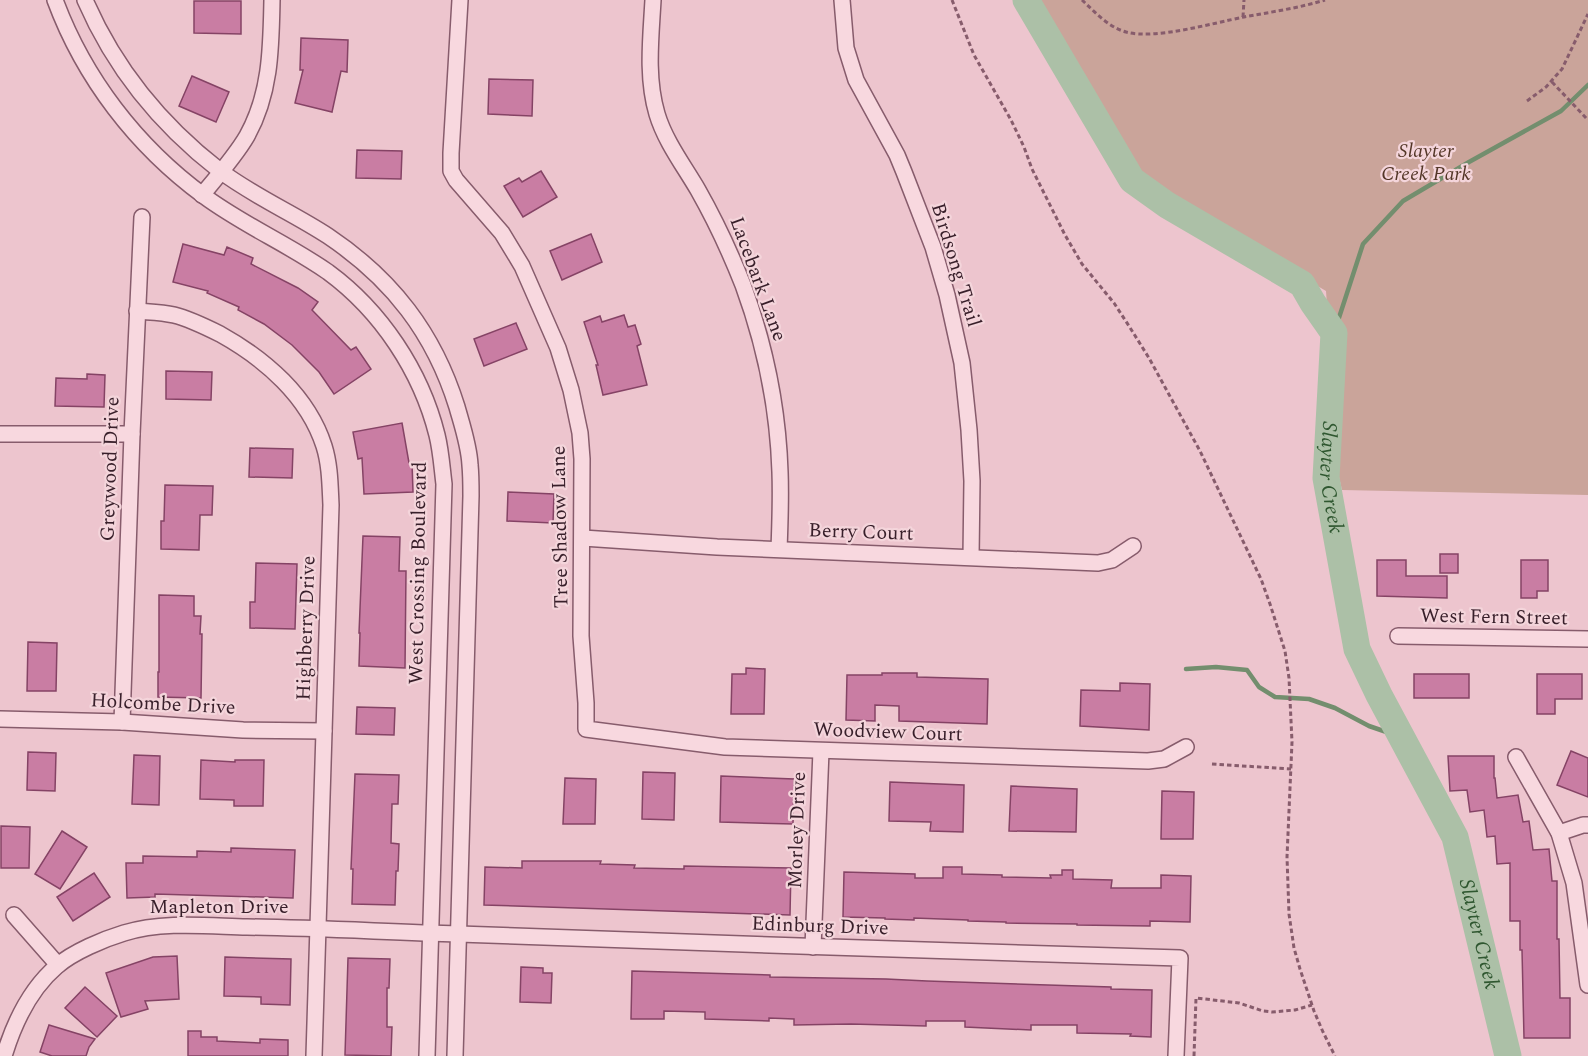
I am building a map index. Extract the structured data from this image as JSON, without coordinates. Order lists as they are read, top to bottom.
{
  "streets": {
    "street": [
      "Birdsong Trail",
      "Lacebark Lane",
      "Greywood Drive",
      "Tree Shadow Lane",
      "Berry Court",
      "West Crossing Boulevard",
      "West Fern Street",
      "Highberry Drive",
      "Holcombe Drive",
      "Woodview Court",
      "Morley Drive",
      "Mapleton Drive",
      "Edinburg Drive"
    ]
  },
  "crossings": [
    ["Birdsong Trail", "Berry Court"],
    ["Lacebark Lane", "Berry Court"],
    ["Greywood Drive", "Highberry Drive"],
    ["Greywood Drive", "Holcombe Drive"],
    ["Tree Shadow Lane", "Berry Court"],
    ["Tree Shadow Lane", "Woodview Court"],
    ["West Crossing Boulevard", "Mapleton Drive"],
    ["Highberry Drive", "Holcombe Drive"],
    ["Highberry Drive", "Mapleton Drive"],
    ["Woodview Court", "Morley Drive"],
    ["Morley Drive", "Edinburg Drive"],
    ["Mapleton Drive", "Edinburg Drive"]
  ],
  "water": ["Slayter Creek"],
  "parks": ["Slayter Creek Park"]
}
